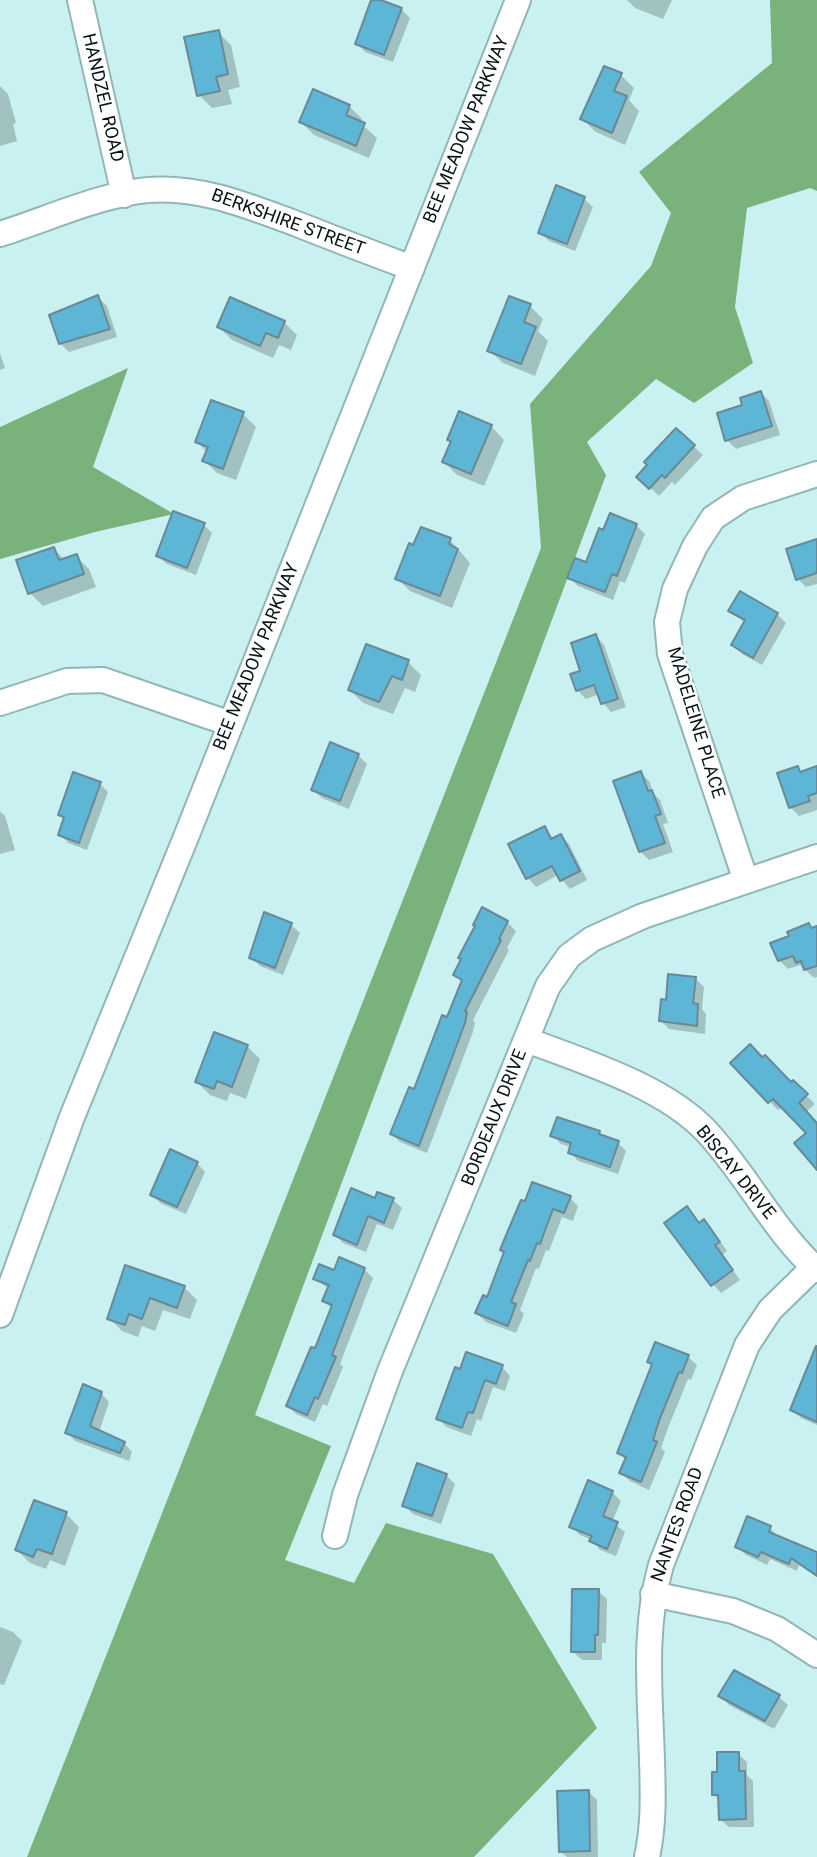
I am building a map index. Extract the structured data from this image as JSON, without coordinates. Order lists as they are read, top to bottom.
{
  "streets": {
    "street": [
      "HANDZEL ROAD",
      "BEE MEADOW PARKWAY",
      "BERKSHIRE STREET",
      "MADELEINE PLACE",
      "BORDEAUX DRIVE",
      "BISCAY DRIVE",
      "NANTES ROAD"
    ]
  },
  "crossings": [
    ["HANDZEL ROAD", "BERKSHIRE STREET"],
    ["BEE MEADOW PARKWAY", "BERKSHIRE STREET"],
    ["MADELEINE PLACE", "BORDEAUX DRIVE"],
    ["BORDEAUX DRIVE", "BISCAY DRIVE"],
    ["BISCAY DRIVE", "NANTES ROAD"]
  ]
}
